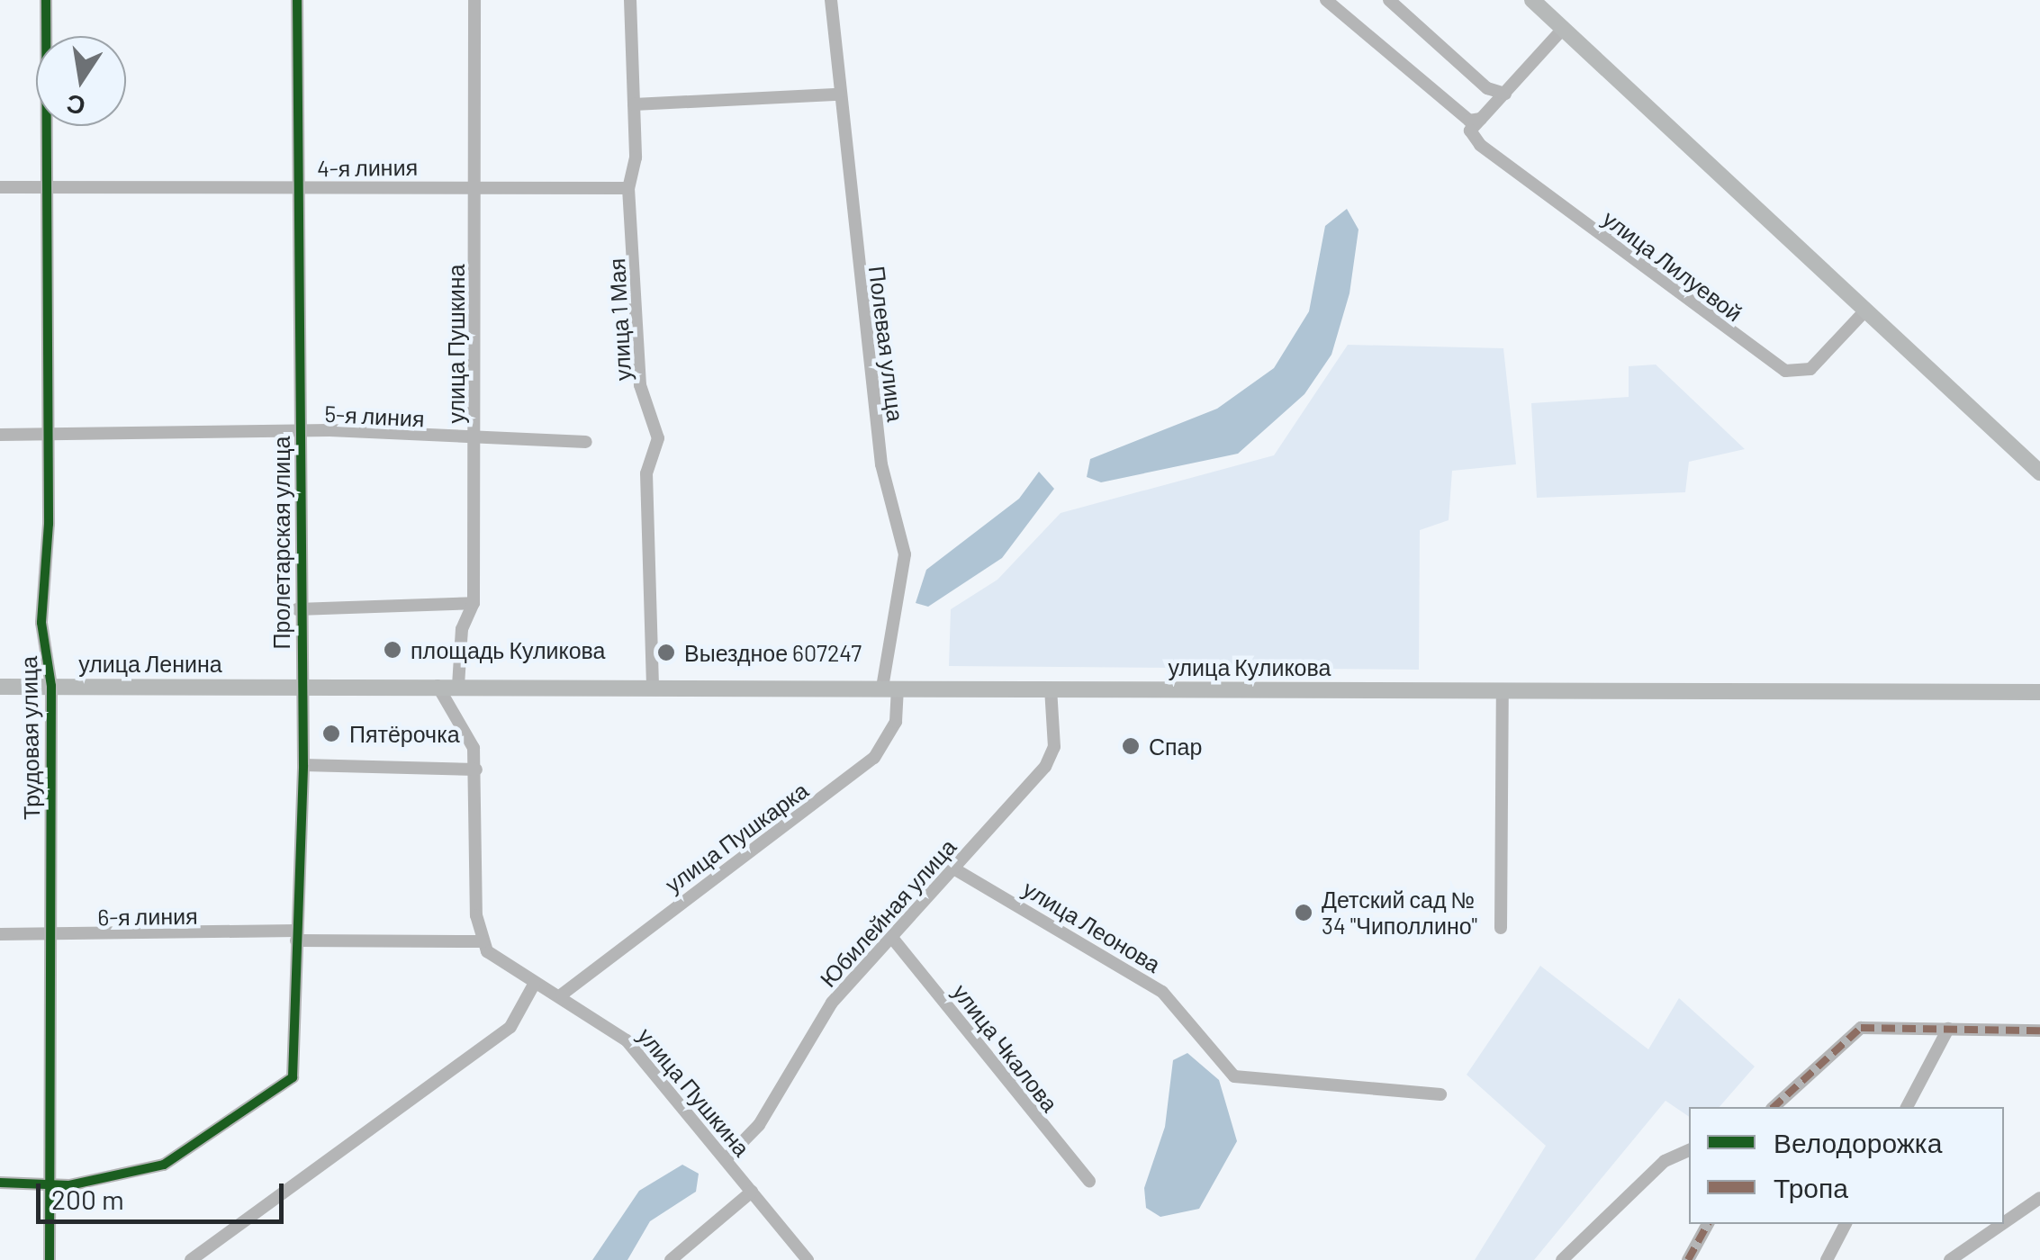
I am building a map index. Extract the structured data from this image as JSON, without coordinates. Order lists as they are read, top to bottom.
{
  "streets": {
    "main road": ["улица Ленина", "улица Куликова"],
    "street": [
      "4-я линия",
      "улица Лилуевой",
      "улица 1 Мая",
      "улица Пушкина",
      "Полевая улица",
      "5-я линия",
      "Пролетарская улица",
      "Трудовая улица",
      "улица Пушкарка",
      "Юбилейная улица",
      "6-я линия",
      "улица Леонова",
      "улица Чкалова"
    ]
  },
  "crossings": [
    ["4-я линия", "улица 1 Мая"],
    ["4-я линия", "улица Пушкина"],
    ["4-я линия", "Пролетарская улица"],
    ["4-я линия", "Трудовая улица"],
    ["улица 1 Мая", "улица Куликова"],
    ["улица Пушкина", "5-я линия"],
    ["улица Пушкина", "улица Куликова"],
    ["улица Пушкина", "улица Пушкарка"],
    ["улица Пушкина", "Юбилейная улица"],
    ["улица Пушкина", "6-я линия"],
    ["Полевая улица", "улица Куликова"],
    ["Полевая улица", "улица Пушкарка"],
    ["5-я линия", "Пролетарская улица"],
    ["5-я линия", "Трудовая улица"],
    ["Пролетарская улица", "улица Ленина"],
    ["Пролетарская улица", "Трудовая улица"],
    ["Пролетарская улица", "6-я линия"],
    ["улица Ленина", "Трудовая улица"],
    ["улица Куликова", "улица Пушкарка"],
    ["улица Куликова", "Юбилейная улица"],
    ["Трудовая улица", "6-я линия"],
    ["Юбилейная улица", "улица Леонова"],
    ["Юбилейная улица", "улица Чкалова"]
  ],
  "places": [
    "площадь Куликова",
    "Выездное 607247",
    "Пятёрочка",
    "Спар",
    "Детский сад № 34 \"Чиполлино\""
  ],
  "legend": ["Велодорожка", "Тропа"],
  "scale_bar": "200 m",
  "north": "bottom"
}
